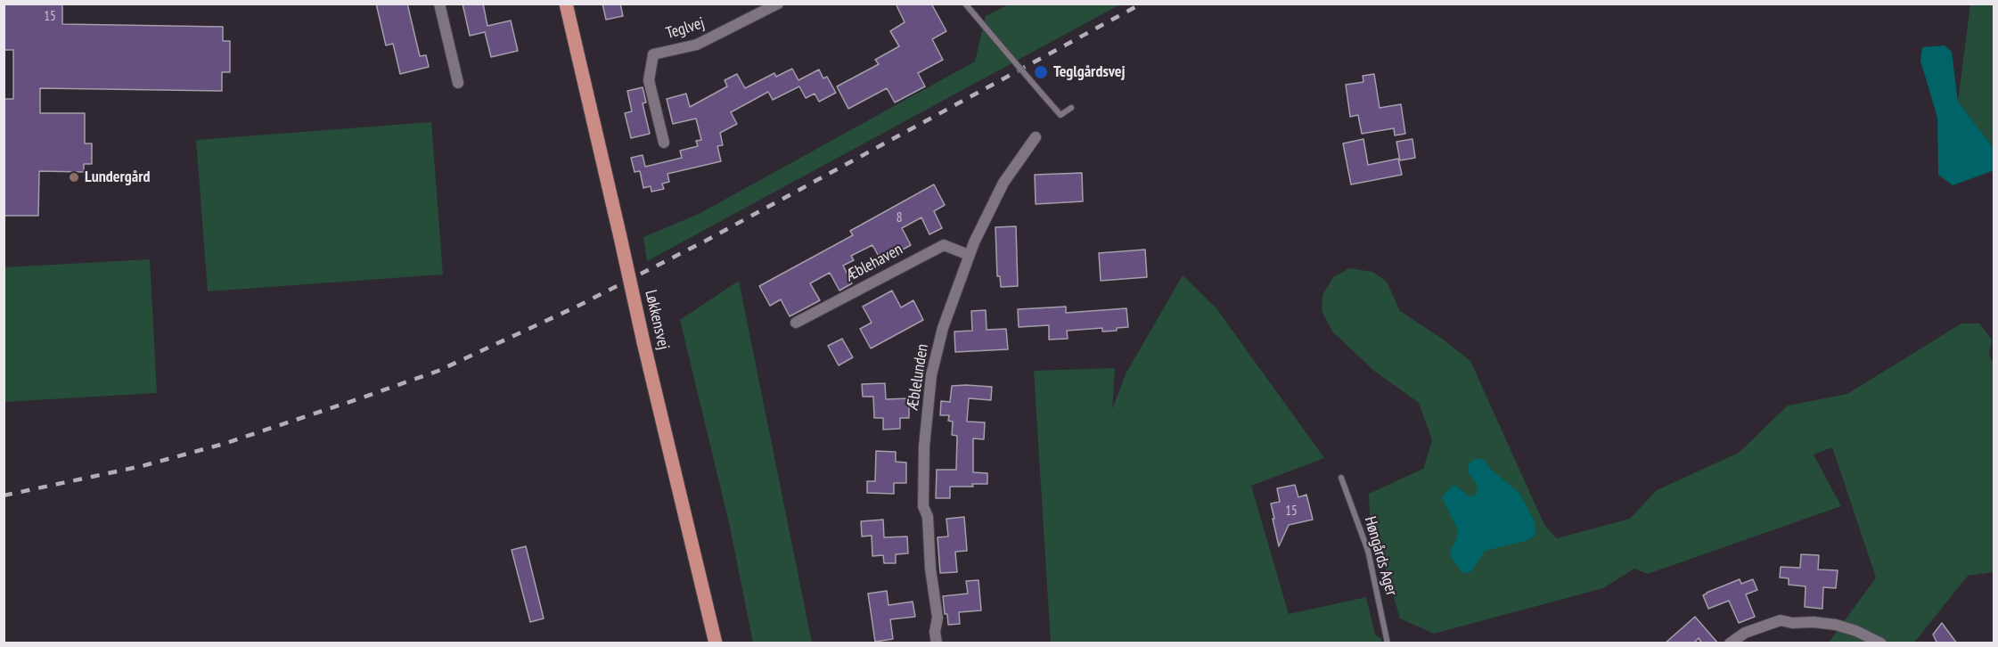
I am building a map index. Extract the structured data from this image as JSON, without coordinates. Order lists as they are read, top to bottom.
{
  "streets": {
    "main road": ["Løkkensvej"],
    "street": ["Teglvej", "Æblehaven", "Æblelunden"],
    "lane": ["Høngårds Ager"]
  },
  "crossings": [
    ["Æblehaven", "Æblelunden"]
  ],
  "places": ["Teglgårdsvej", "Lundergård"],
  "house_numbers": ["15", "8", "15"]
}
